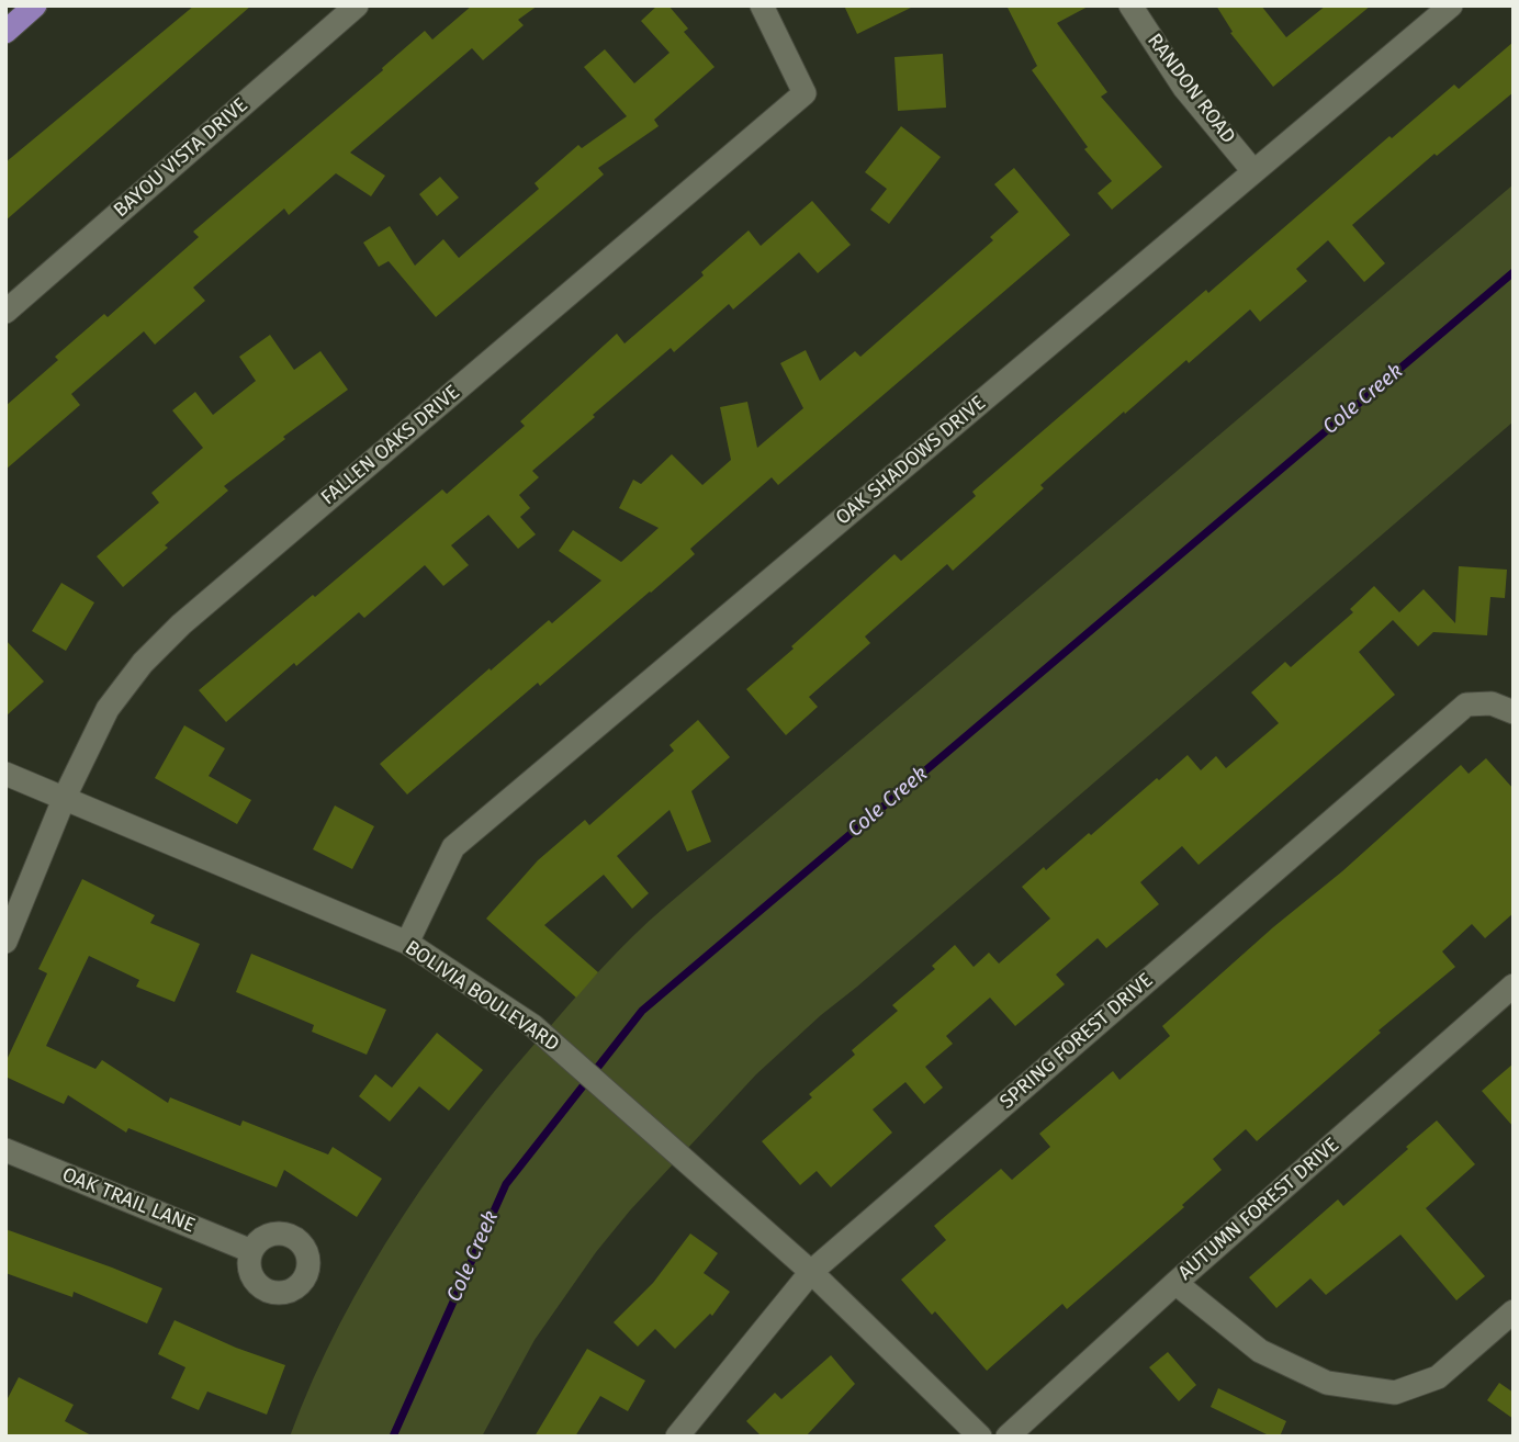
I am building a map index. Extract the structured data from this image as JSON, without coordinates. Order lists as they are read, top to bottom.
{
  "streets": {
    "street": [
      "RANDON ROAD",
      "BAYOU VISTA DRIVE",
      "FALLEN OAKS DRIVE",
      "OAK SHADOWS DRIVE",
      "BOLIVIA BOULEVARD",
      "SPRING FOREST DRIVE",
      "OAK TRAIL LANE",
      "AUTUMN FOREST DRIVE"
    ]
  },
  "crossings": [
    ["RANDON ROAD", "OAK SHADOWS DRIVE"],
    ["FALLEN OAKS DRIVE", "BOLIVIA BOULEVARD"],
    ["OAK SHADOWS DRIVE", "BOLIVIA BOULEVARD"],
    ["BOLIVIA BOULEVARD", "SPRING FOREST DRIVE"]
  ],
  "water": ["Cole Creek"]
}
